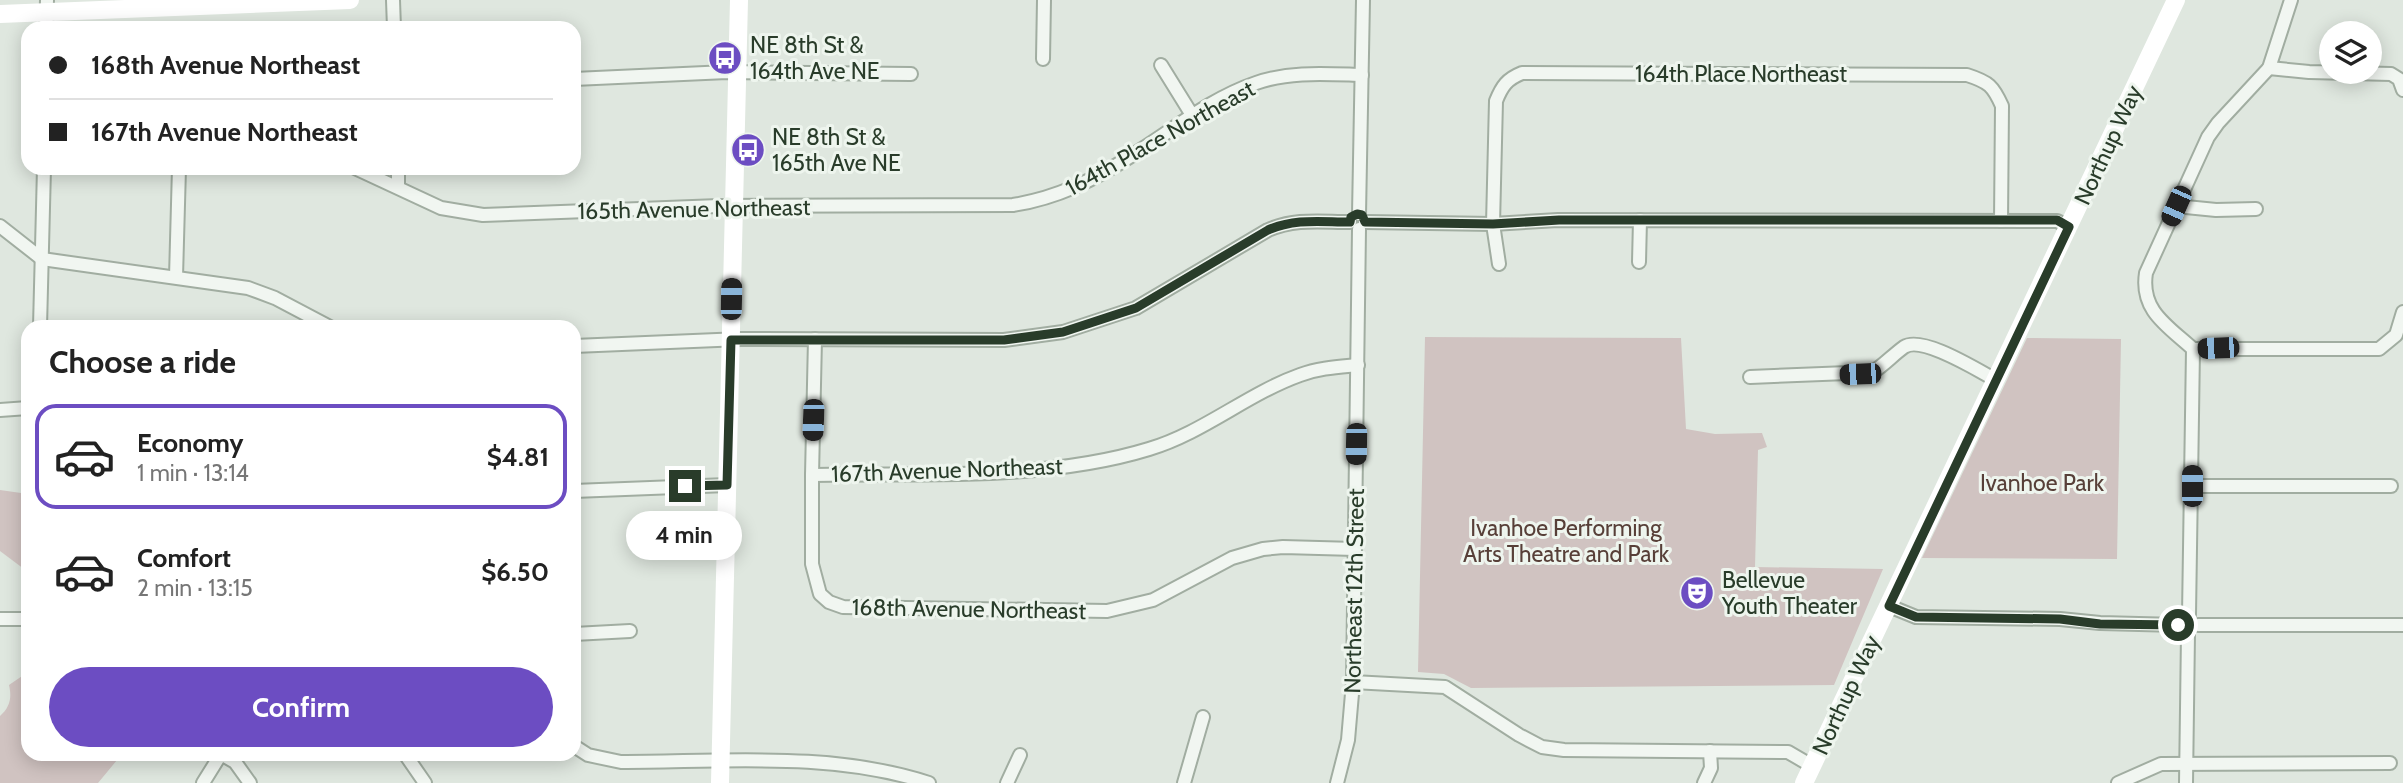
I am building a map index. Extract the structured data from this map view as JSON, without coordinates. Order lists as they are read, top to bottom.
{
  "streets": {
    "street": [
      "164th Place Northeast",
      "Northup Way",
      "165th Avenue Northeast",
      "167th Avenue Northeast",
      "Northeast 12th Street",
      "168th Avenue Northeast"
    ]
  },
  "crossings": [
    ["164th Place Northeast", "165th Avenue Northeast"],
    ["164th Place Northeast", "Northeast 12th Street"],
    ["167th Avenue Northeast", "Northeast 12th Street"],
    ["167th Avenue Northeast", "168th Avenue Northeast"],
    ["Northeast 12th Street", "168th Avenue Northeast"]
  ],
  "parks": ["Ivanhoe Park", "Ivanhoe Performing Arts Theatre and Park"],
  "places": {
    "bus stop": ["NE 8th St & 164th Ave NE", "NE 8th St & 165th Ave NE"],
    "theatre": ["Bellevue Youth Theater"]
  },
  "page": {
    "banner": ["168th Avenue Northeast", "167th Avenue Northeast"],
    "heading": "Choose a ride",
    "list": [
      {
        "name": "Economy",
        "note": "1 min · 13:14",
        "value": "$4.81"
      },
      {
        "name": "Comfort",
        "note": "2 min · 13:15",
        "value": "$6.50"
      }
    ],
    "bubble": "4 min",
    "buttons": "Confirm"
  }
}
